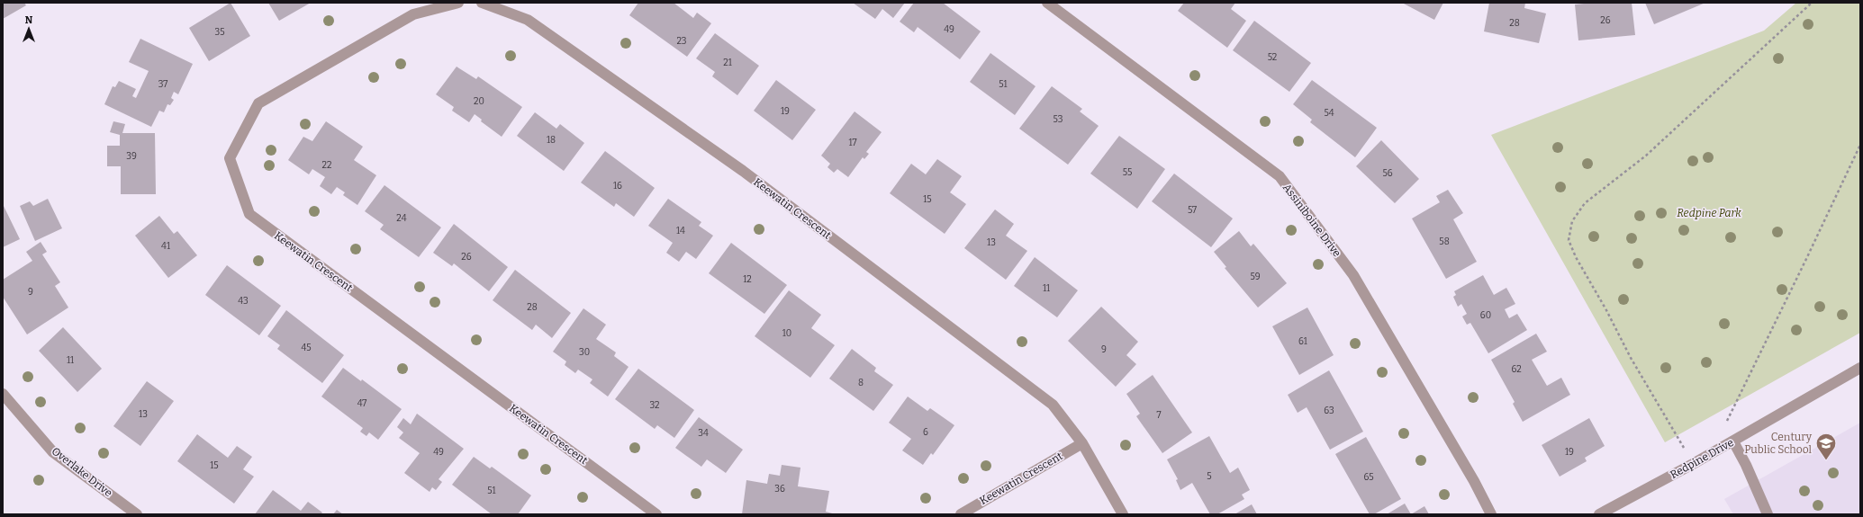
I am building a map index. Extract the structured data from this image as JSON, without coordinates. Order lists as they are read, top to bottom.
{
  "streets": {
    "street": [
      "Keewatin Crescent",
      "Assiniboine Drive",
      "Redpine Drive",
      "Overlake Drive"
    ]
  },
  "parks": ["Redpine Park"],
  "places": {
    "school or university": ["Century Public School"]
  },
  "house_numbers": [
    "26",
    "28",
    "49",
    "35",
    "23",
    "52",
    "21",
    "37",
    "51",
    "20",
    "19",
    "54",
    "53",
    "18",
    "17",
    "39",
    "22",
    "55",
    "56",
    "16",
    "15",
    "57",
    "24",
    "14",
    "58",
    "13",
    "41",
    "26",
    "59",
    "12",
    "11",
    "9",
    "43",
    "28",
    "60",
    "10",
    "61",
    "45",
    "9",
    "30",
    "11",
    "62",
    "8",
    "47",
    "32",
    "63",
    "13",
    "7",
    "6",
    "34",
    "49",
    "19",
    "15",
    "5",
    "65",
    "36",
    "51"
  ],
  "north": "top"
}
